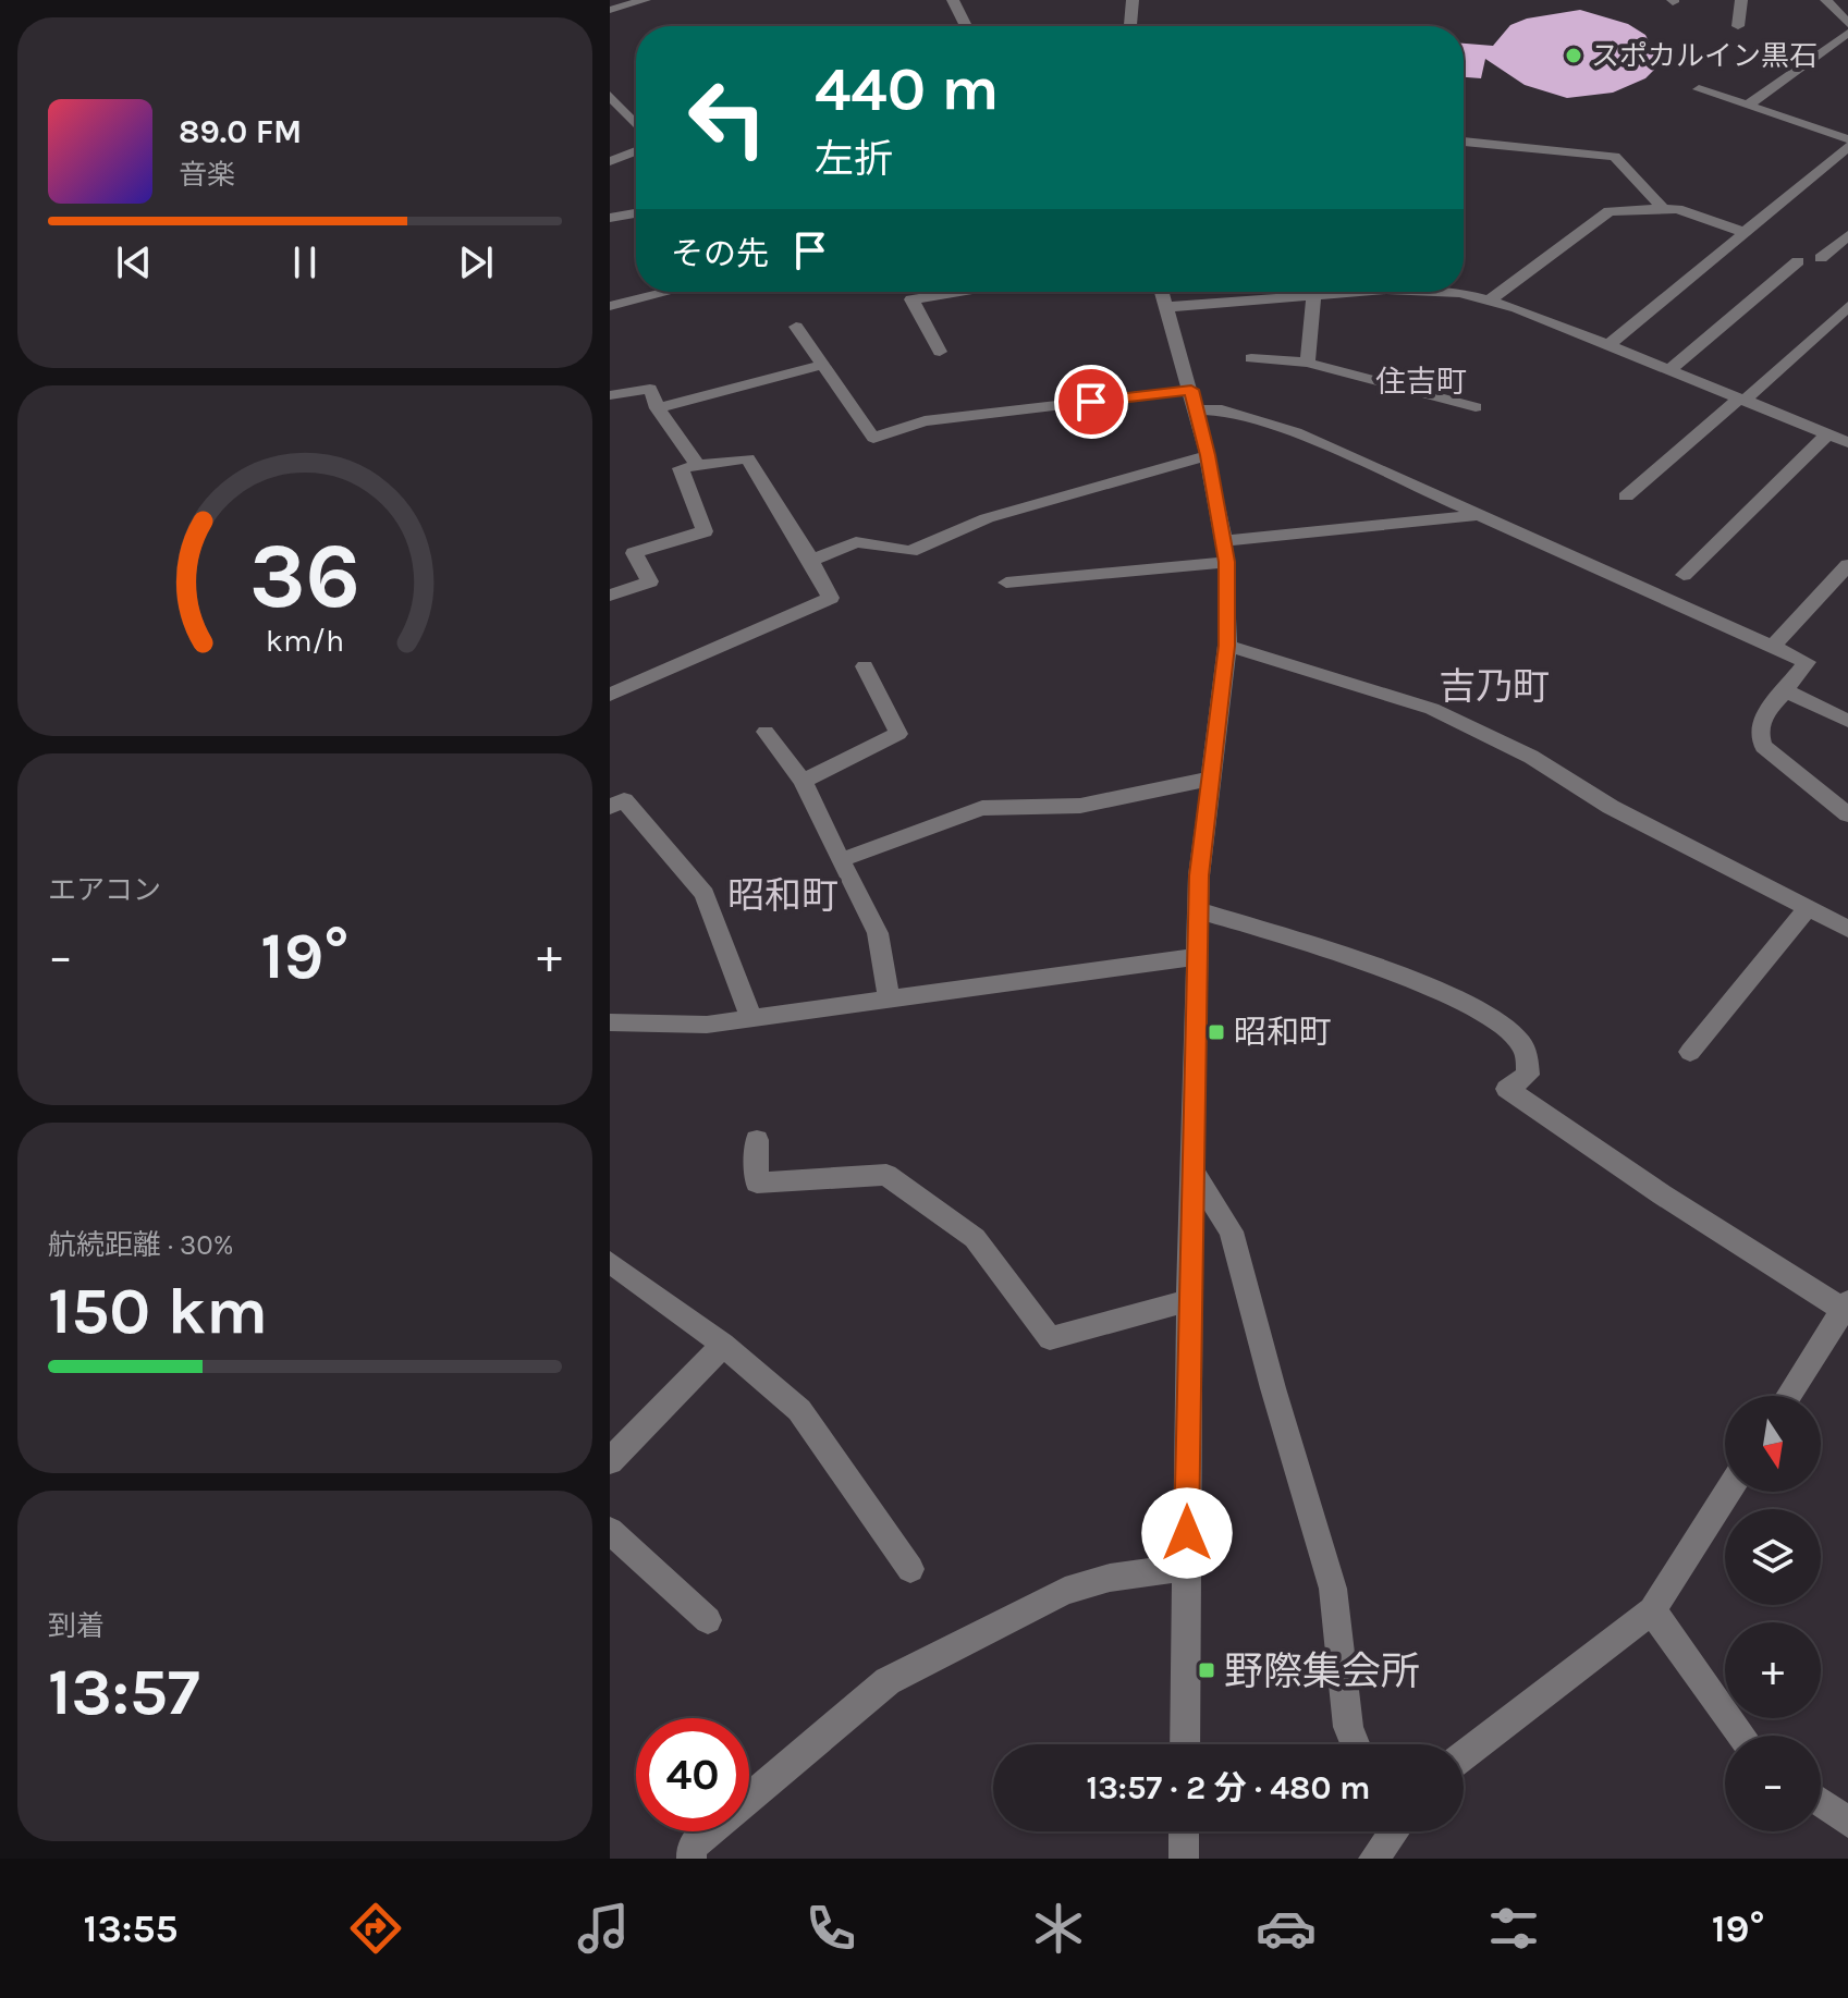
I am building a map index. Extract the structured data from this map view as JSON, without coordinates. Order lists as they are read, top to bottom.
{
  "districts": ["住吉町", "吉乃町", "昭和町"],
  "places": {
    "other": ["スポカルイン黒石"],
    "transit": ["昭和町", "野際集会所"]
  },
  "north": "bottom",
  "page": {
    "turn": ["440 m", "左折"],
    "song": ["89.0 FM", "音楽"],
    "then": "その先",
    "tile": [
      "エアコン",
      ["航続距離 · 30%", "150 km"],
      ["到着", "13:57"]
    ],
    "heat": ["−", "19°", "+"],
    "map_buttons": ["+", "−"],
    "limit": "40",
    "trip": "13:57 · 2 分 · 480 m",
    "tabs": ["13:55", "19°"],
    "gauge": ["36", "km/h"]
  }
}
